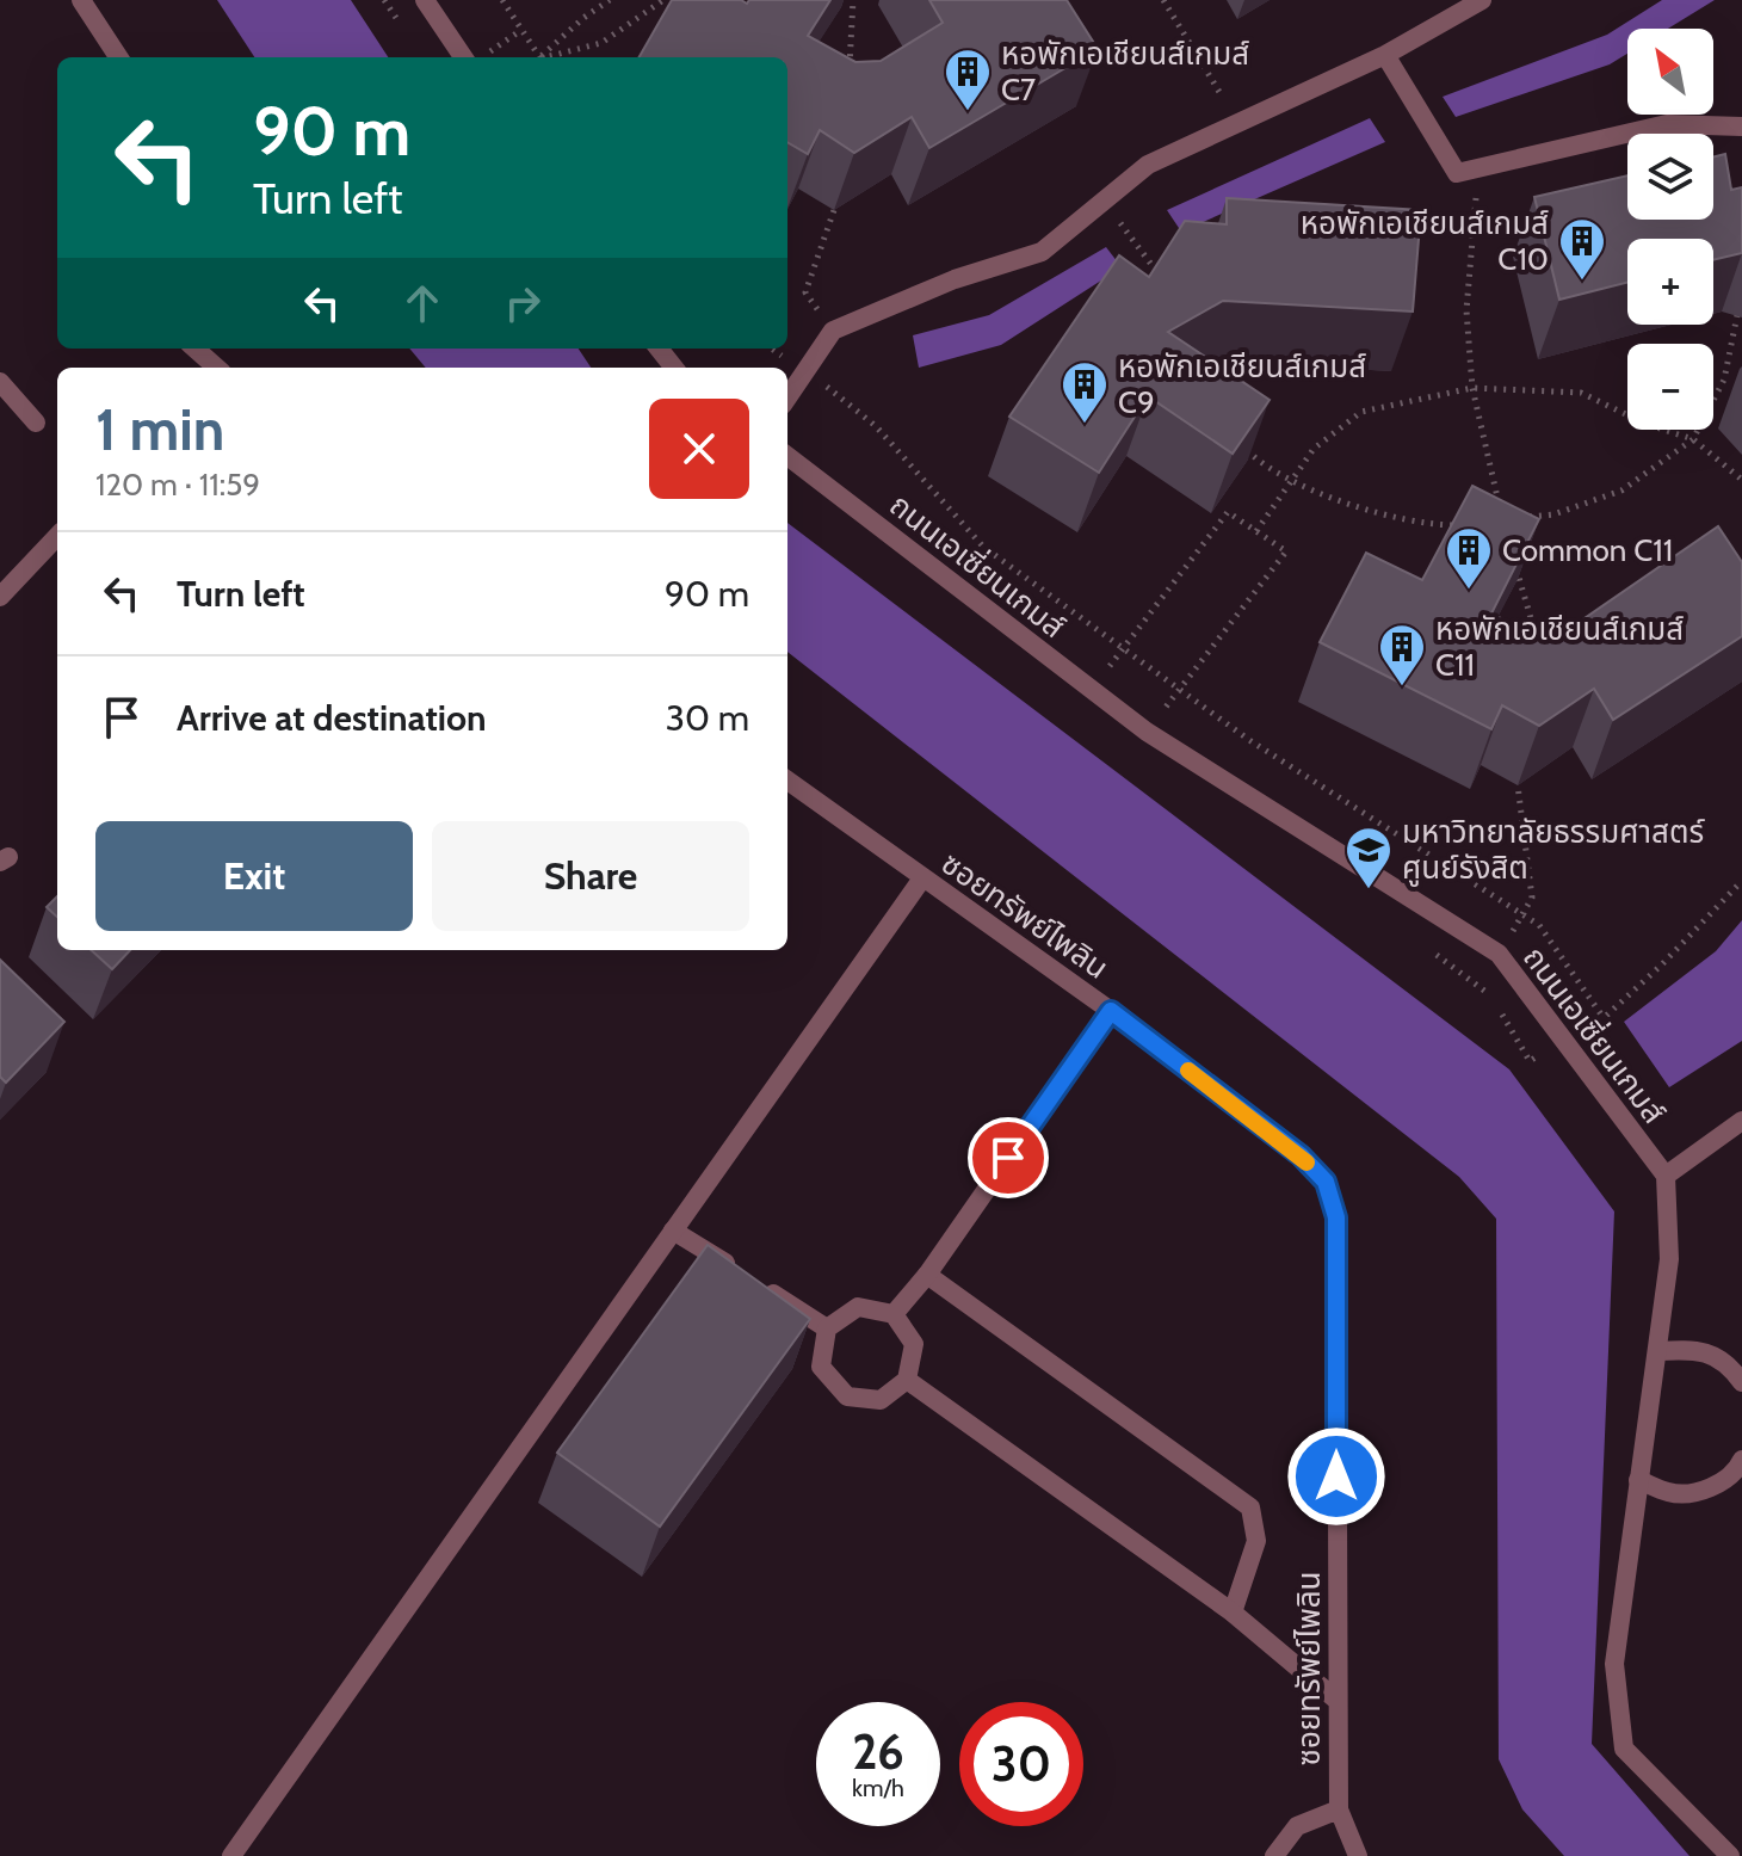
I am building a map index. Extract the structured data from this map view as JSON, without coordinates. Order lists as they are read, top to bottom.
{
  "streets": {
    "street": ["ถนนเอเซี่ยนเกมส์", "ซอยทรัพย์ไพลิน"]
  },
  "places": {
    "building": [
      "หอพักเอเชียนส์เกมส์ C7",
      "หอพักเอเชียนส์เกมส์ C10",
      "หอพักเอเชียนส์เกมส์ C9",
      "Common C11",
      "หอพักเอเชียนส์เกมส์ C11"
    ],
    "school or university": ["มหาวิทยาลัยธรรมศาสตร์ ศูนย์รังสิต"]
  },
  "north": "top left",
  "page": {
    "map_buttons": ["+", "−"],
    "turn": ["90 m", "Turn left"],
    "heading": ["1 min", "120 m · 11:59"],
    "list": [
      {
        "name": "Turn left",
        "value": "90 m"
      },
      {
        "name": "Arrive at destination",
        "value": "30 m"
      }
    ],
    "buttons": ["Exit", "Share"],
    "speed": "26 km/h",
    "limit": "30"
  }
}
